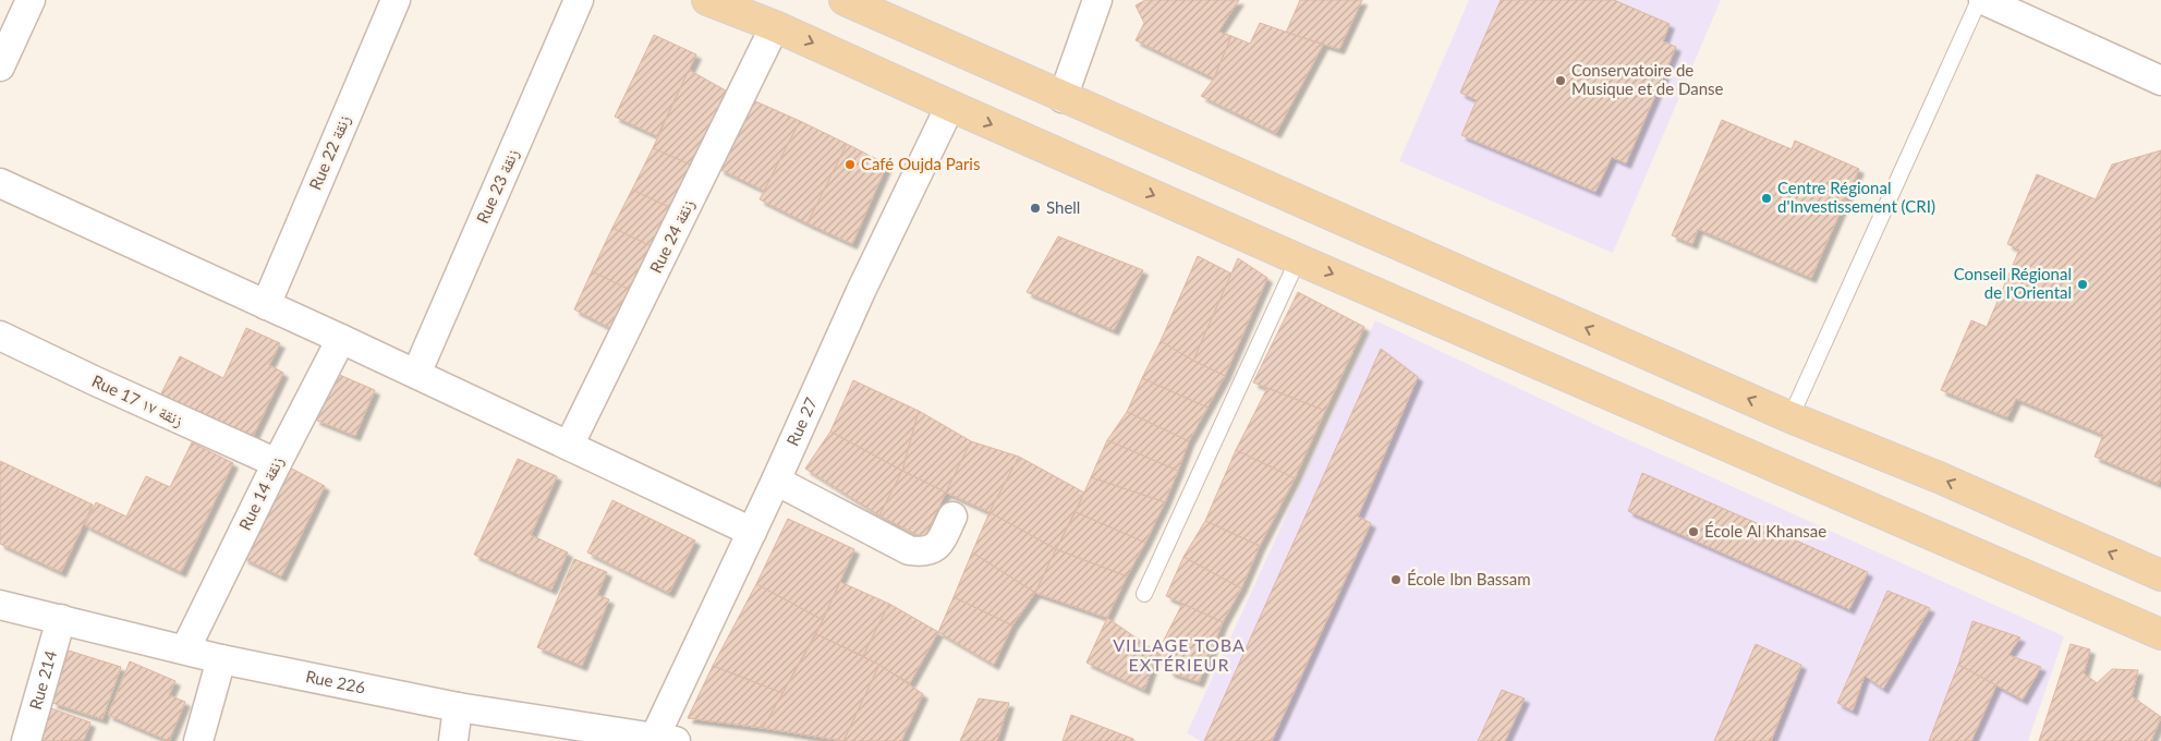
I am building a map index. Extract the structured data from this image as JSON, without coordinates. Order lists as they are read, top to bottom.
{
  "streets": {
    "street": [
      "Rue 22 زنقة",
      "Rue 23 زنقة",
      "Rue 24 زنقة",
      "Rue 17 زنقة ١٧",
      "Rue 27",
      "Rue 14 زنقة",
      "Rue 214",
      "Rue 226"
    ]
  },
  "crossings": [
    ["Rue 17 زنقة ١٧", "Rue 14 زنقة"],
    ["Rue 27", "Rue 226"],
    ["Rue 14 زنقة", "Rue 226"],
    ["Rue 214", "Rue 226"]
  ],
  "districts": ["VILLAGE TOBA EXTÉRIEUR"],
  "places": [
    "Conservatoire de Musique et de Danse",
    "Café Oujda Paris",
    "Centre Régional d'Investissement (CRI)",
    "Shell",
    "Conseil Régional de l'Oriental",
    "École Al Khansae",
    "École Ibn Bassam"
  ]
}
